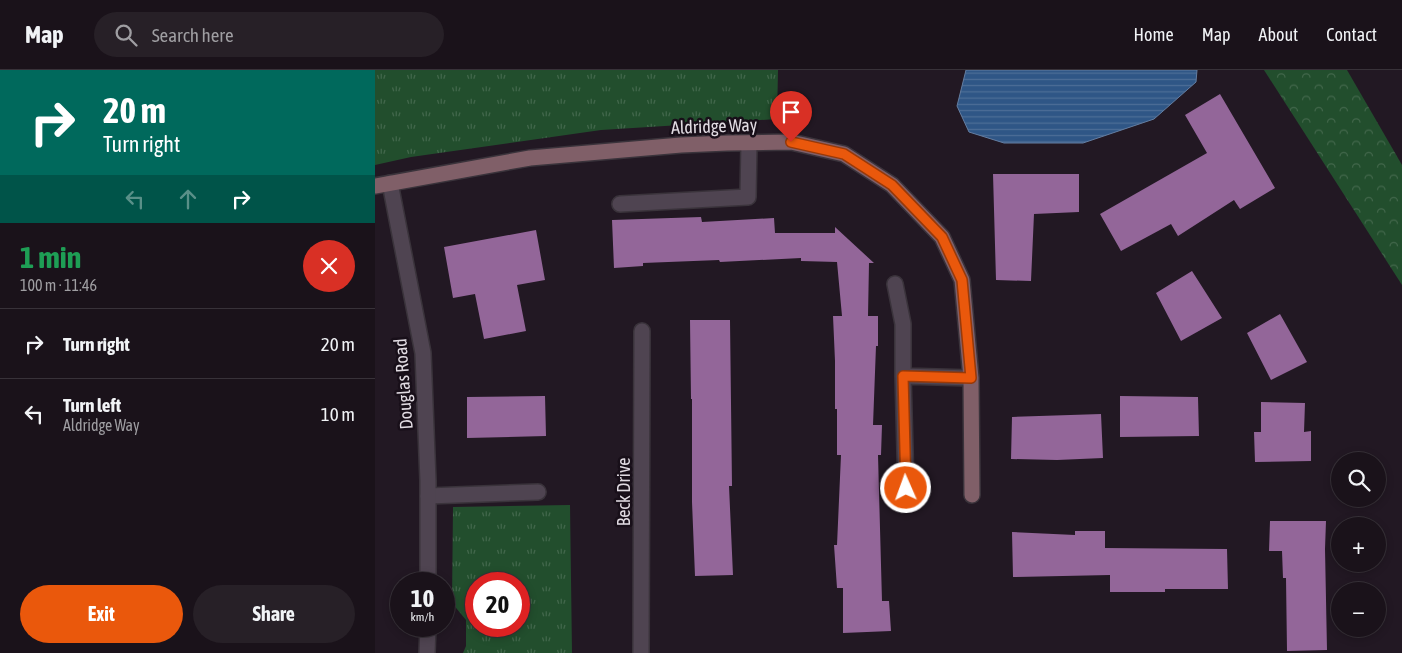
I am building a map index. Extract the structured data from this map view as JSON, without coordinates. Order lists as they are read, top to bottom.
{
  "streets": {
    "street": ["Aldridge Way", "Douglas Road", "Beck Drive"]
  },
  "crossings": [
    ["Aldridge Way", "Douglas Road"]
  ],
  "page": {
    "header": "Map",
    "search": "Search here",
    "nav": [
      "Home",
      "Map",
      "About",
      "Contact"
    ],
    "turn": ["20 m", "Turn right"],
    "heading": ["1 min", "100 m · 11:46"],
    "list": [
      {
        "name": "Turn right",
        "value": "20 m"
      },
      {
        "name": "Turn left",
        "note": "Aldridge Way",
        "value": "10 m"
      }
    ],
    "map_buttons": ["+", "−"],
    "speed": "10 km/h",
    "limit": "20",
    "buttons": ["Exit", "Share"]
  }
}
